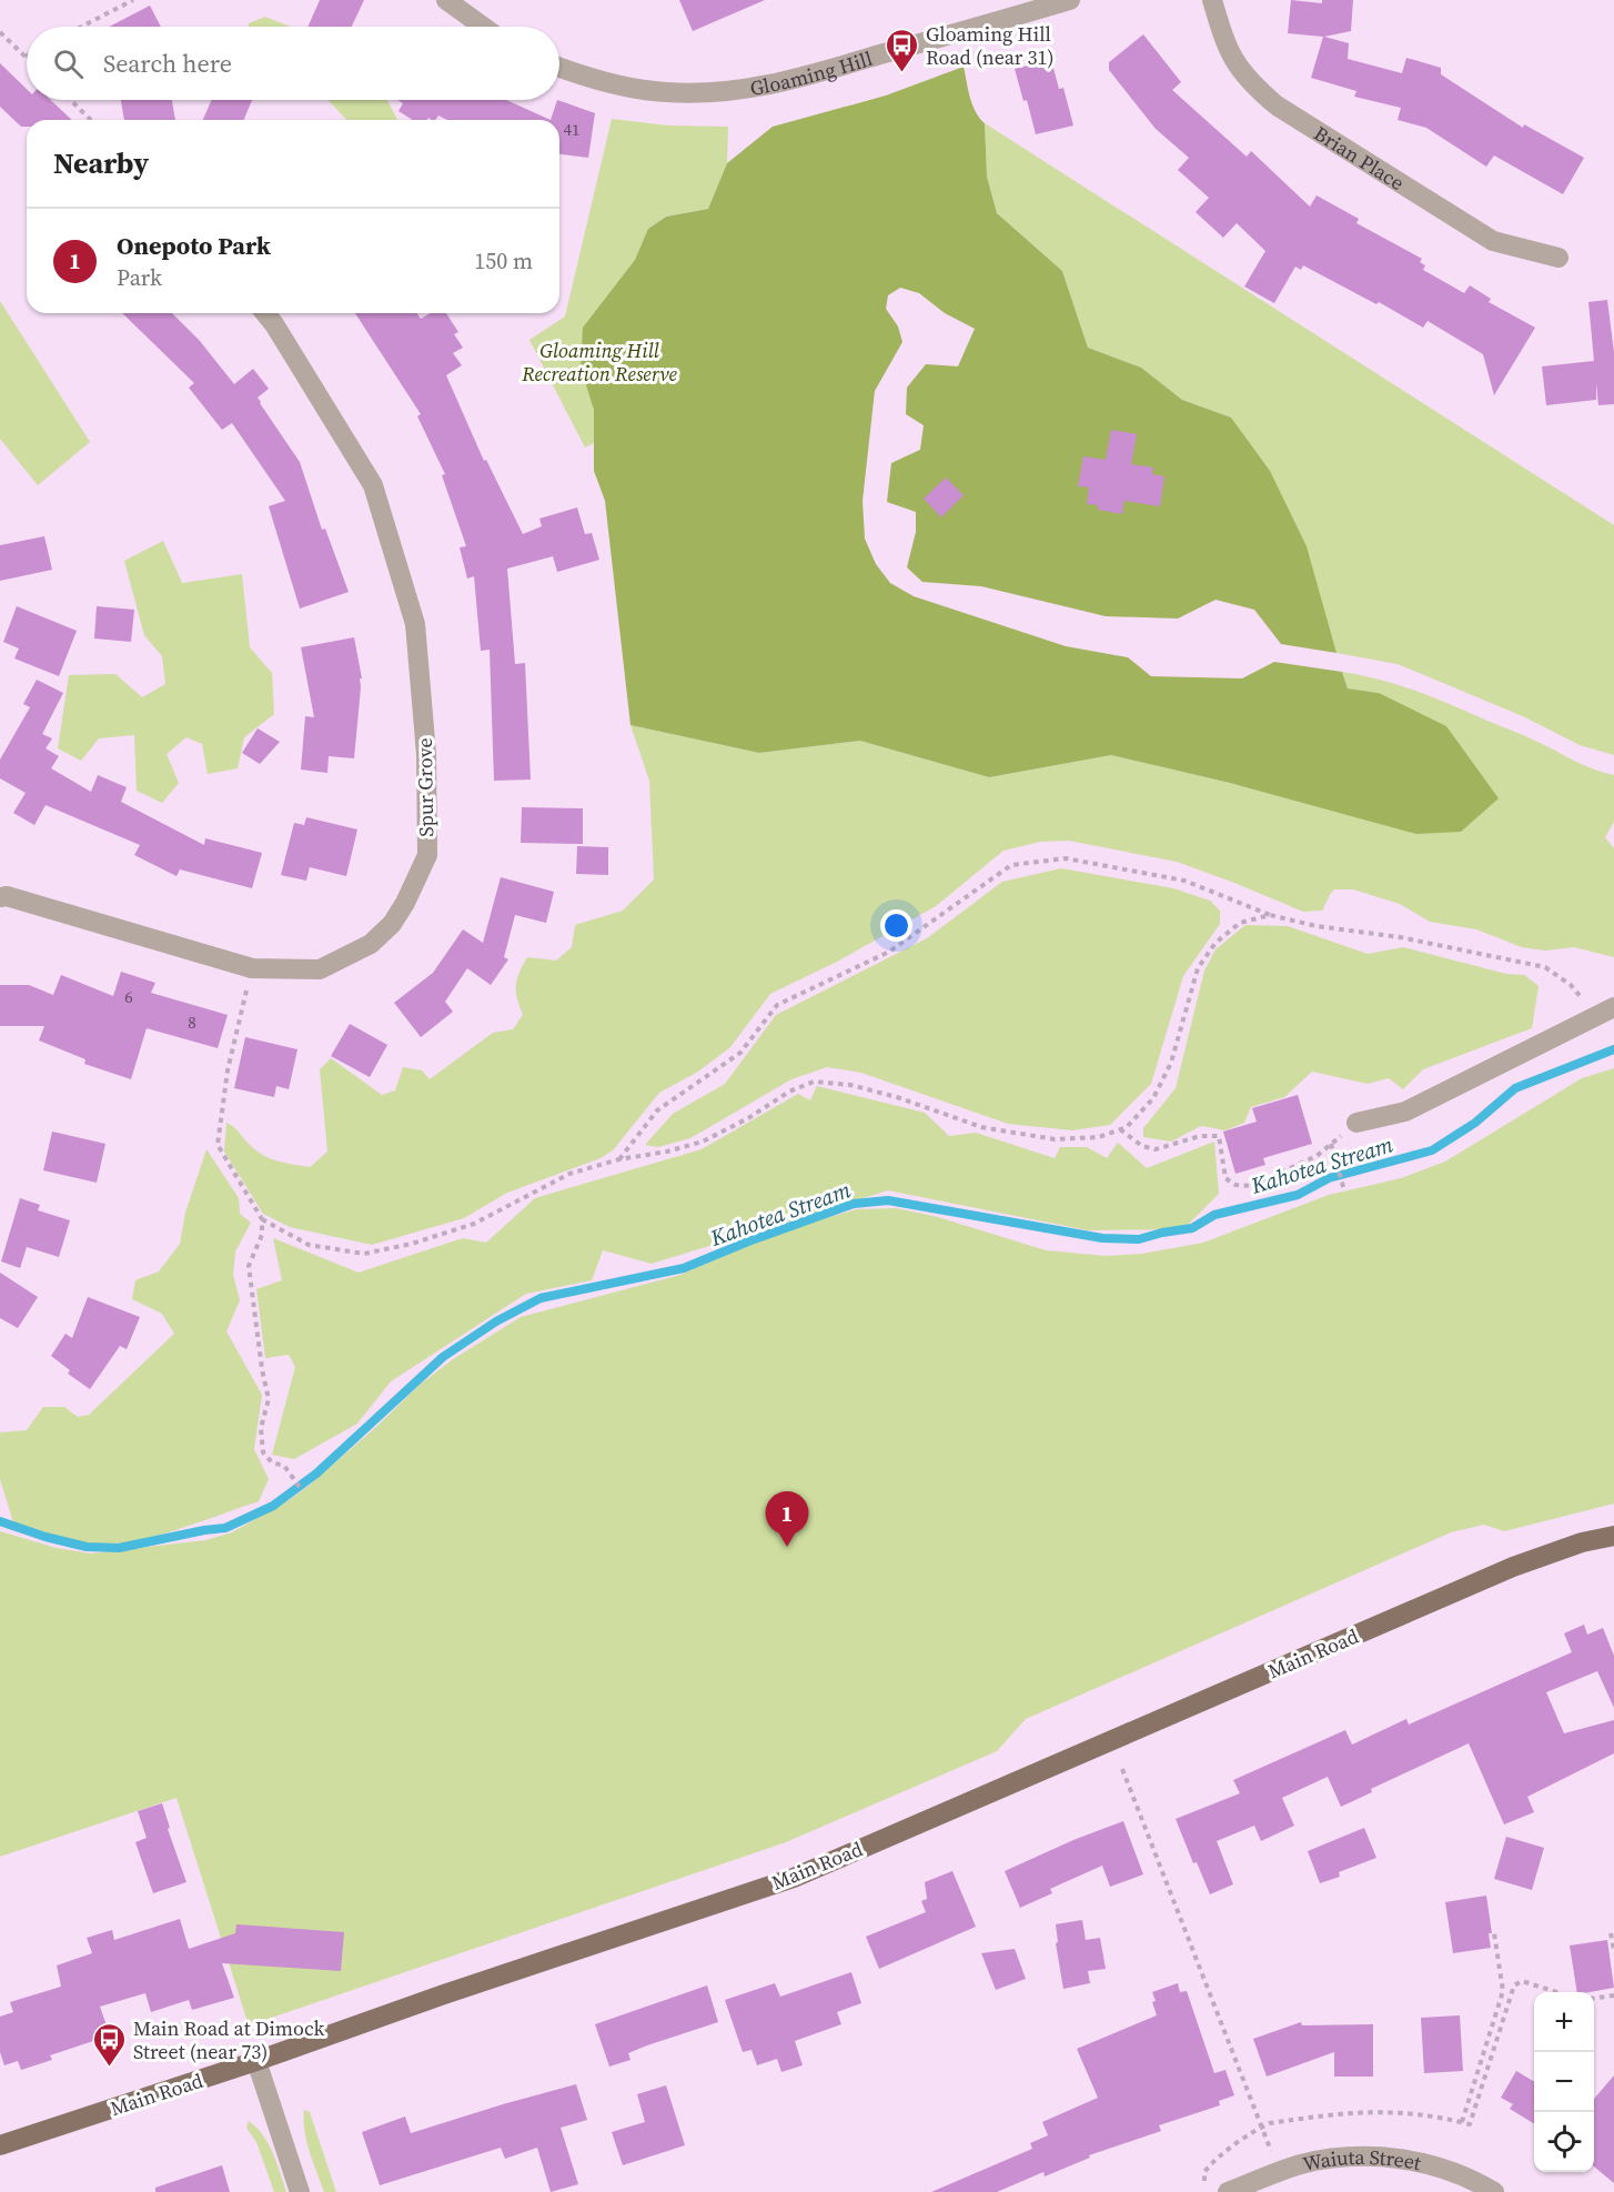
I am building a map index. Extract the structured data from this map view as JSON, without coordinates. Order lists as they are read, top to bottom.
{
  "streets": {
    "main road": ["Main Road"],
    "street": [
      "Gloaming Hill",
      "Brian Place",
      "Spur Grove",
      "Waiuta Street"
    ]
  },
  "water": ["Kahotea Stream"],
  "parks": ["Gloaming Hill Recreation Reserve"],
  "places": {
    "bus stop": ["Gloaming Hill Road (near 31)", "Main Road at Dimock Street (near 73)"]
  },
  "house_numbers": ["41", "6", "8"],
  "page": {
    "search": "Search here",
    "heading": "Nearby",
    "list": [
      {
        "mark": "1",
        "name": "Onepoto Park",
        "note": "Park",
        "value": "150 m"
      }
    ],
    "pins": "1",
    "map_buttons": ["+", "−"]
  }
}
